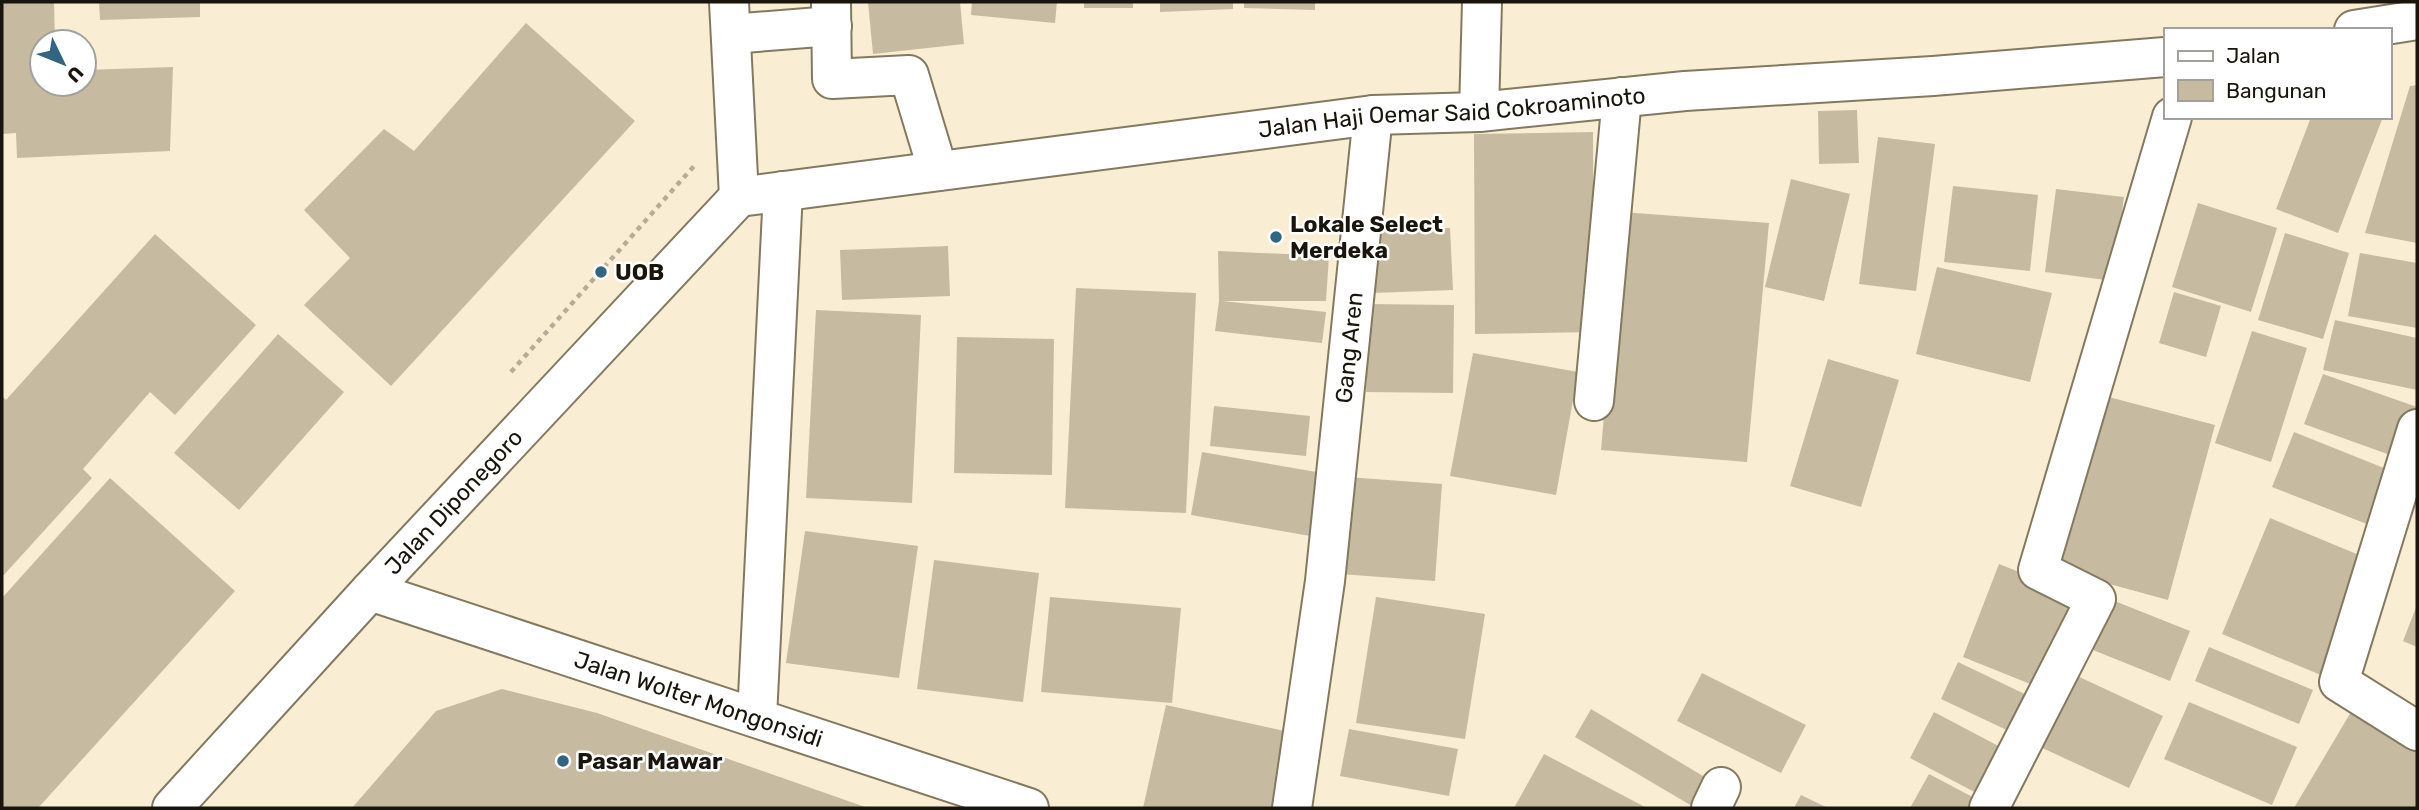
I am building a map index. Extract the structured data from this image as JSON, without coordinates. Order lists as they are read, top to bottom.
{
  "streets": {
    "street": [
      "Jalan Haji Oemar Said Cokroaminoto",
      "Gang Aren",
      "Jalan Diponegoro",
      "Jalan Wolter Mongonsidi"
    ]
  },
  "crossings": [
    ["Jalan Haji Oemar Said Cokroaminoto", "Gang Aren"],
    ["Jalan Haji Oemar Said Cokroaminoto", "Jalan Diponegoro"],
    ["Jalan Diponegoro", "Jalan Wolter Mongonsidi"]
  ],
  "places": ["Lokale Select Merdeka", "UOB", "Pasar Mawar"],
  "legend": ["Jalan", "Bangunan"],
  "north": "bottom right"
}
